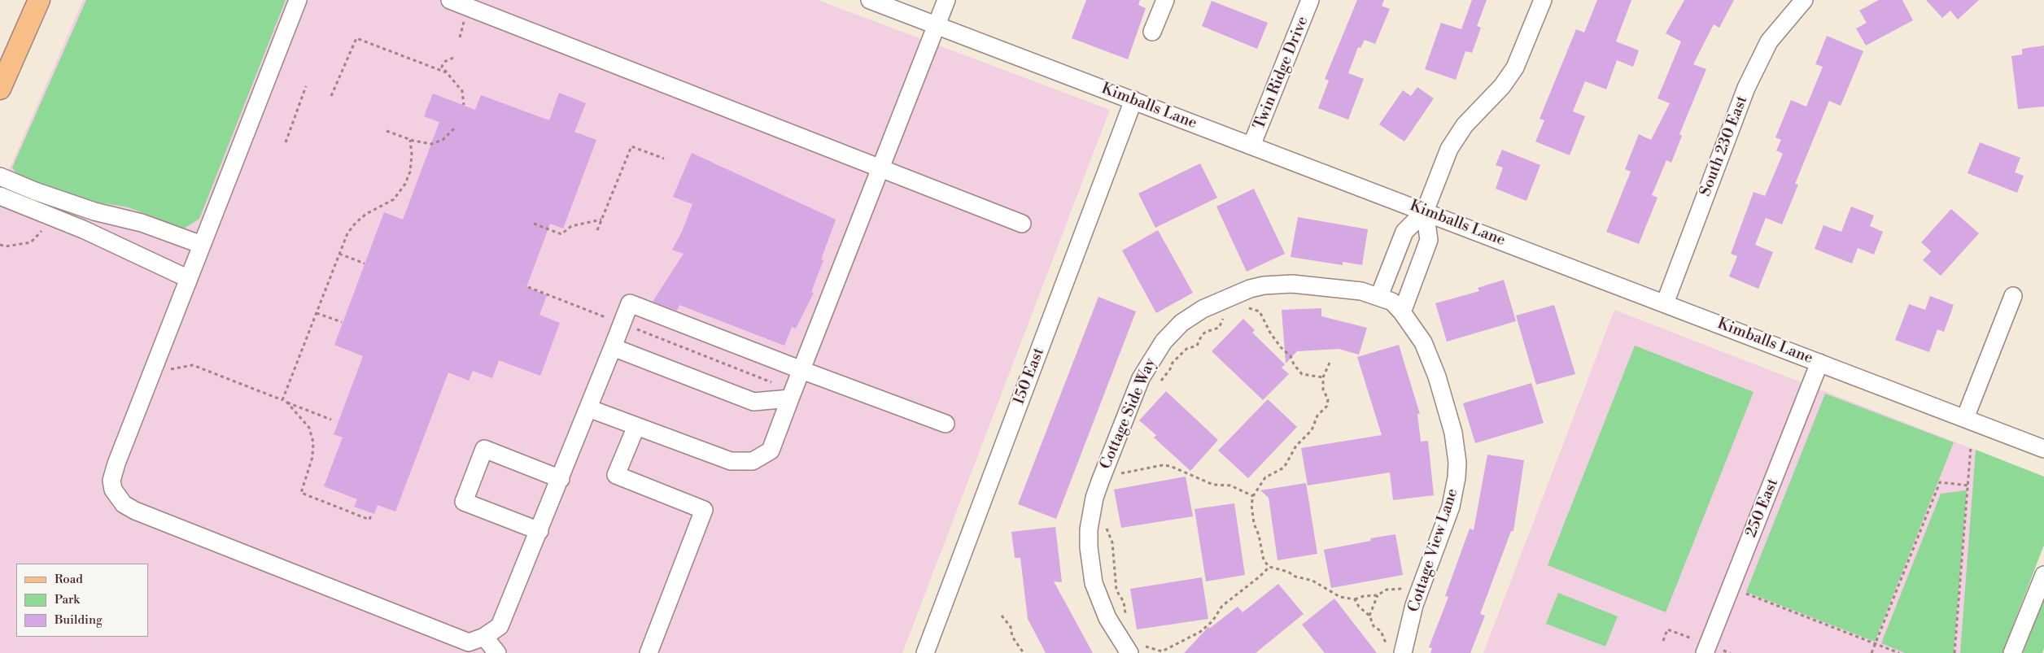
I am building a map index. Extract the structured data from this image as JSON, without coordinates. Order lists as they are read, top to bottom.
{
  "streets": {
    "street": [
      "Twin Ridge Drive",
      "Kimballs Lane",
      "South 230 East",
      "150 East",
      "Cottage Side Way",
      "250 East",
      "Cottage View Lane"
    ]
  },
  "crossings": [
    ["Twin Ridge Drive", "Kimballs Lane"],
    ["Kimballs Lane", "South 230 East"],
    ["Kimballs Lane", "150 East"],
    ["Kimballs Lane", "250 East"],
    ["Cottage Side Way", "Cottage View Lane"]
  ],
  "legend": ["Road", "Park", "Building"]
}
